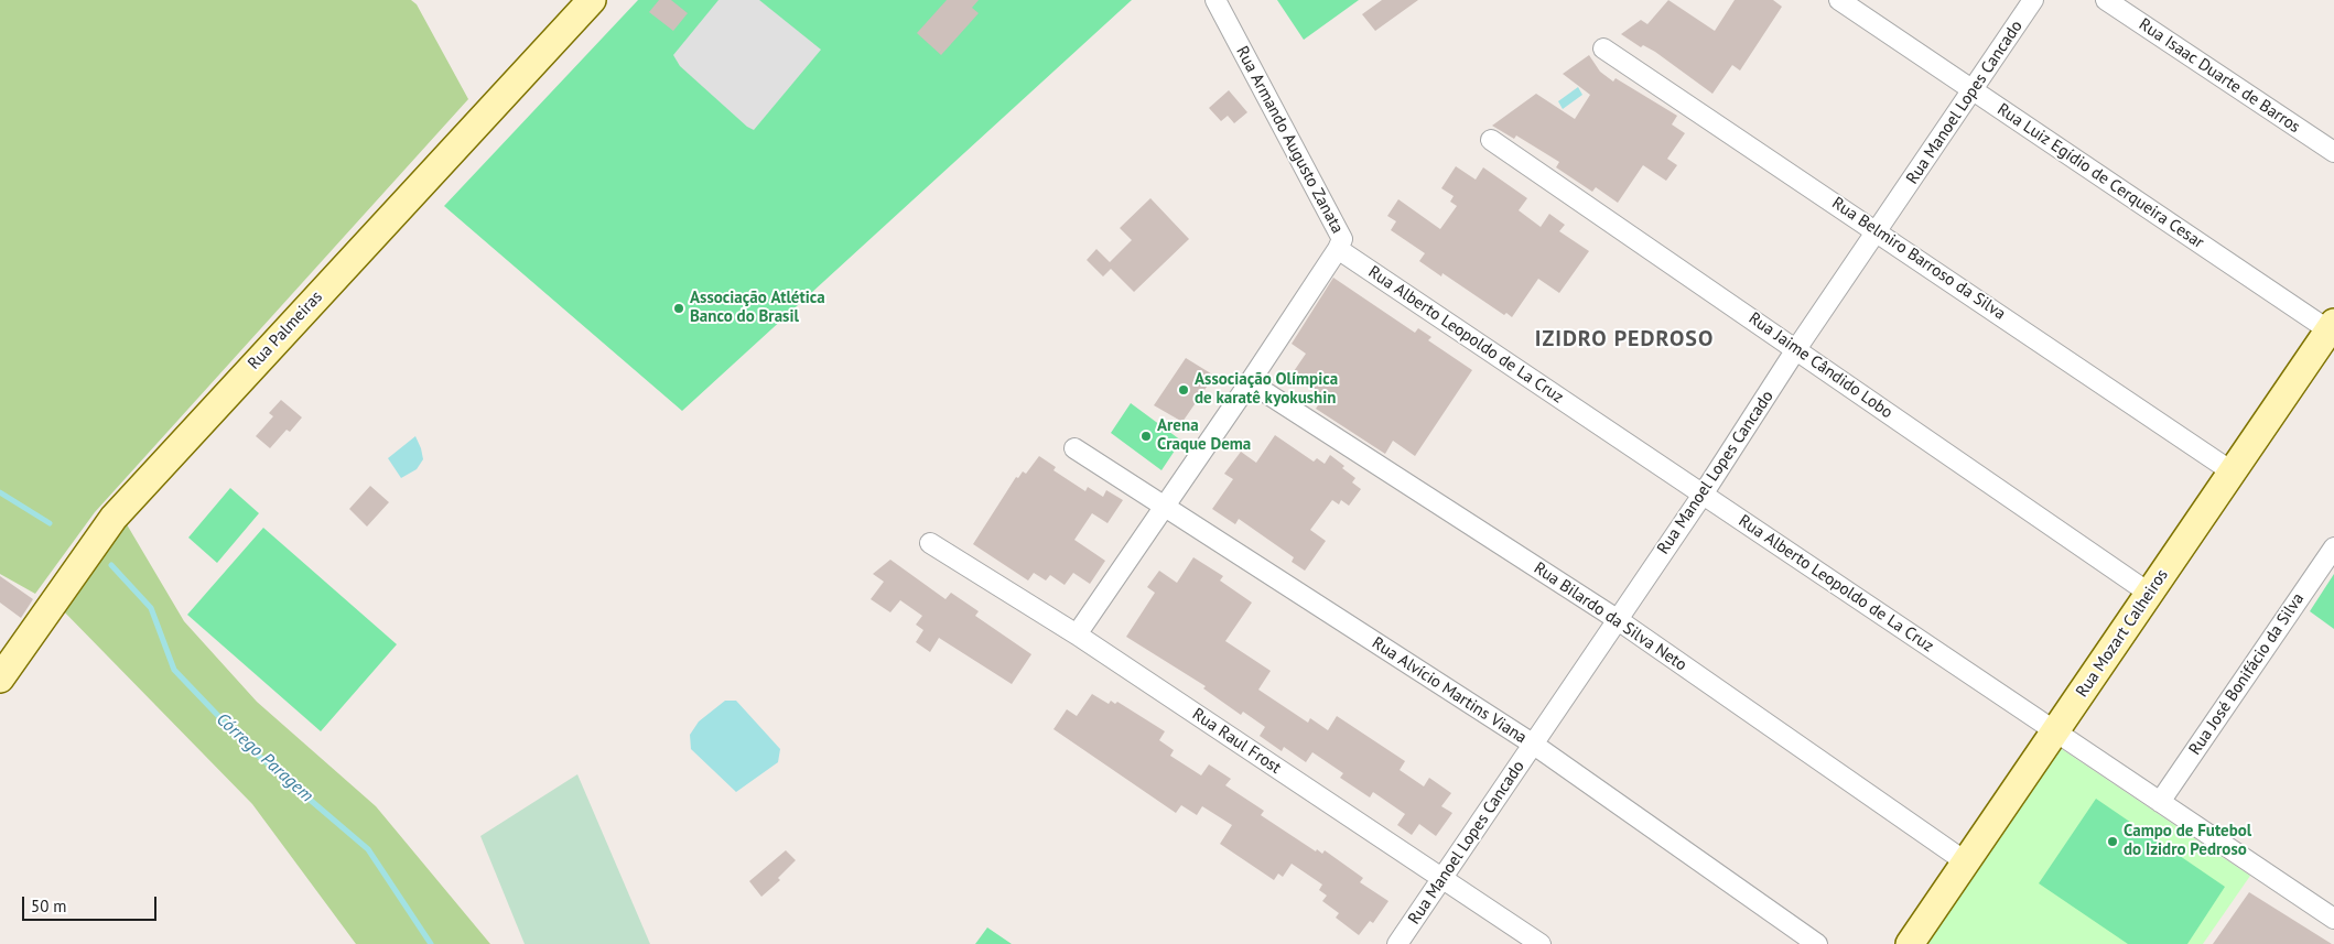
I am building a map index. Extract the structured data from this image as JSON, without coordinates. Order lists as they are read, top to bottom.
{
  "streets": {
    "street": [
      "Rua Isaac Duarte de Barros",
      "Rua Manoel Lopes Cancado",
      "Rua Armando Augusto Zanata",
      "Rua Luiz Egídio de Cerqueira Cesar",
      "Rua Belmiro Barroso da Silva",
      "Rua Palmeiras",
      "Rua Alberto Leopoldo de La Cruz",
      "Rua Jaime Cândido Lobo",
      "Rua Bilardo da Silva Neto",
      "Rua Mozart Calheiros",
      "Rua José Bonifácio da Silva",
      "Rua Alvício Martins Viana",
      "Rua Raul Frost"
    ]
  },
  "crossings": [
    ["Rua Manoel Lopes Cancado", "Rua Luiz Egídio de Cerqueira Cesar"],
    ["Rua Manoel Lopes Cancado", "Rua Belmiro Barroso da Silva"],
    ["Rua Manoel Lopes Cancado", "Rua Alberto Leopoldo de La Cruz"],
    ["Rua Manoel Lopes Cancado", "Rua Jaime Cândido Lobo"],
    ["Rua Manoel Lopes Cancado", "Rua Bilardo da Silva Neto"],
    ["Rua Manoel Lopes Cancado", "Rua Alvício Martins Viana"],
    ["Rua Manoel Lopes Cancado", "Rua Raul Frost"],
    ["Rua Armando Augusto Zanata", "Rua Alberto Leopoldo de La Cruz"],
    ["Rua Armando Augusto Zanata", "Rua Bilardo da Silva Neto"],
    ["Rua Armando Augusto Zanata", "Rua Alvício Martins Viana"],
    ["Rua Armando Augusto Zanata", "Rua Raul Frost"],
    ["Rua Luiz Egídio de Cerqueira Cesar", "Rua Mozart Calheiros"],
    ["Rua Belmiro Barroso da Silva", "Rua Mozart Calheiros"],
    ["Rua Alberto Leopoldo de La Cruz", "Rua Mozart Calheiros"],
    ["Rua Alberto Leopoldo de La Cruz", "Rua José Bonifácio da Silva"],
    ["Rua Jaime Cândido Lobo", "Rua Mozart Calheiros"],
    ["Rua Bilardo da Silva Neto", "Rua Mozart Calheiros"]
  ],
  "districts": ["IZIDRO PEDROSO"],
  "water": ["Córrego Paragem"],
  "places": [
    "Associação Atlética Banco do Brasil",
    "Associação Olímpica de karatê kyokushin",
    "Arena Craque Dema",
    "Campo de Futebol do Izidro Pedroso"
  ],
  "scale_bar": "50 m"
}
